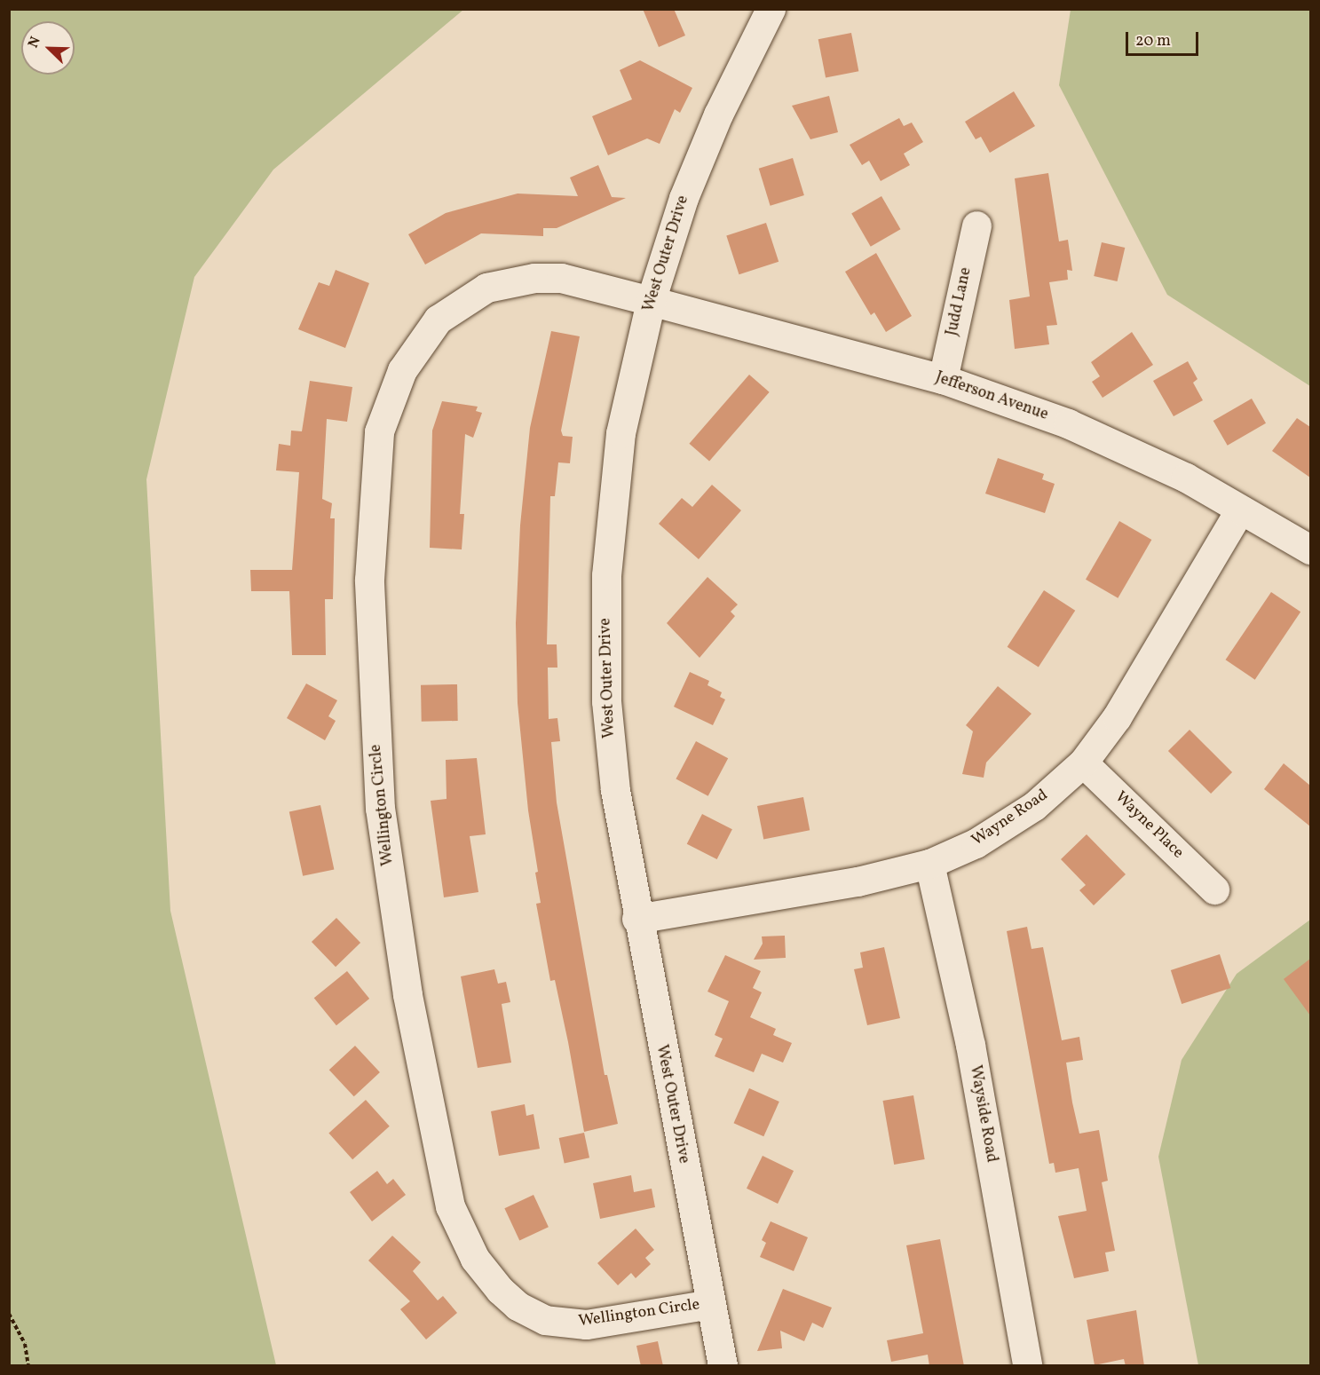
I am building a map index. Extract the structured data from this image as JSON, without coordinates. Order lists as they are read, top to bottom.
{
  "streets": {
    "street": [
      "West Outer Drive",
      "Judd Lane",
      "Jefferson Avenue",
      "Wellington Circle",
      "Wayne Road",
      "Wayne Place",
      "Wayside Road"
    ]
  },
  "crossings": [
    ["West Outer Drive", "Jefferson Avenue"],
    ["West Outer Drive", "Wellington Circle"],
    ["West Outer Drive", "Wayne Road"],
    ["Judd Lane", "Jefferson Avenue"],
    ["Jefferson Avenue", "Wellington Circle"],
    ["Jefferson Avenue", "Wayne Road"],
    ["Wayne Road", "Wayne Place"],
    ["Wayne Road", "Wayside Road"]
  ],
  "scale_bar": "20 m",
  "north": "top left"
}
